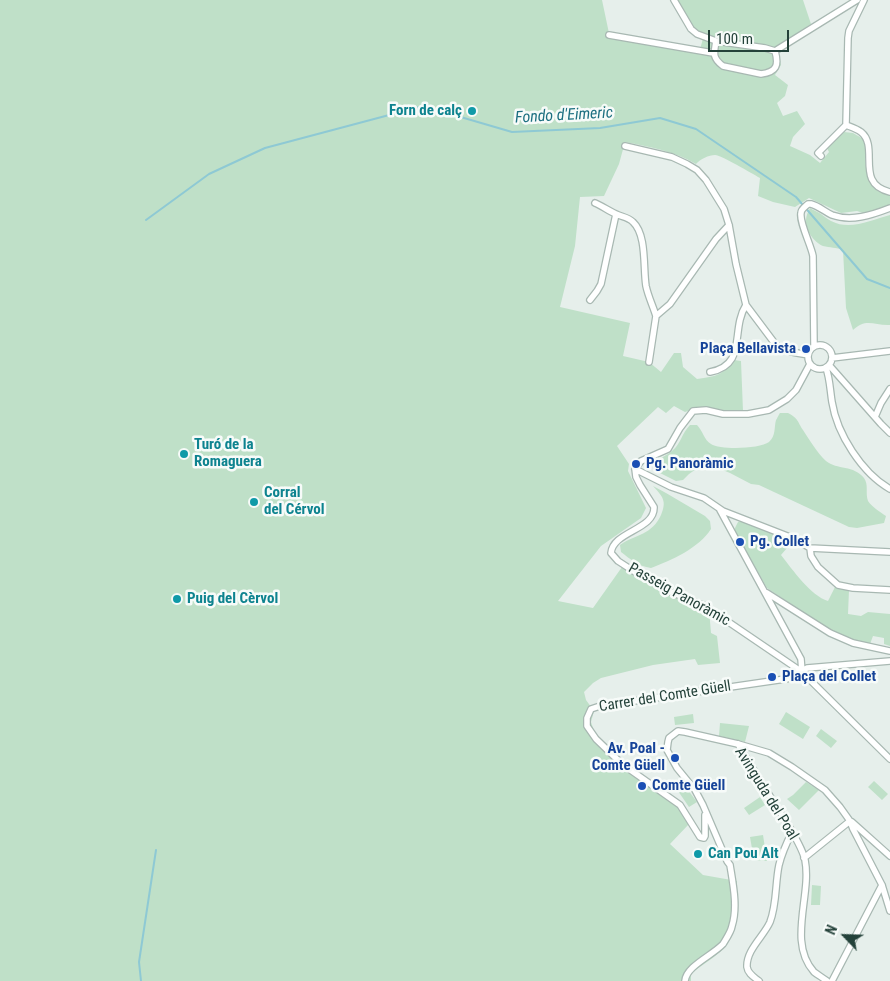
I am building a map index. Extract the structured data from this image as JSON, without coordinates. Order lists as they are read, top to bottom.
{
  "streets": {
    "street": ["Passeig Panoràmic", "Carrer del Comte Güell", "Avinguda del Poal"]
  },
  "crossings": [
    ["Passeig Panoràmic", "Carrer del Comte Güell"],
    ["Carrer del Comte Güell", "Avinguda del Poal"]
  ],
  "water": ["Fondo d'Eimeric"],
  "places": [
    "Forn de calç",
    "Plaça Bellavista",
    "Turó de la Romaguera",
    "Pg. Panoràmic",
    "Corral del Cérvol",
    "Pg. Collet",
    "Puig del Cèrvol",
    "Plaça del Collet",
    "Av. Poal - Comte Güell",
    "Comte Güell",
    "Can Pou Alt"
  ],
  "scale_bar": "100 m",
  "north": "top left"
}
